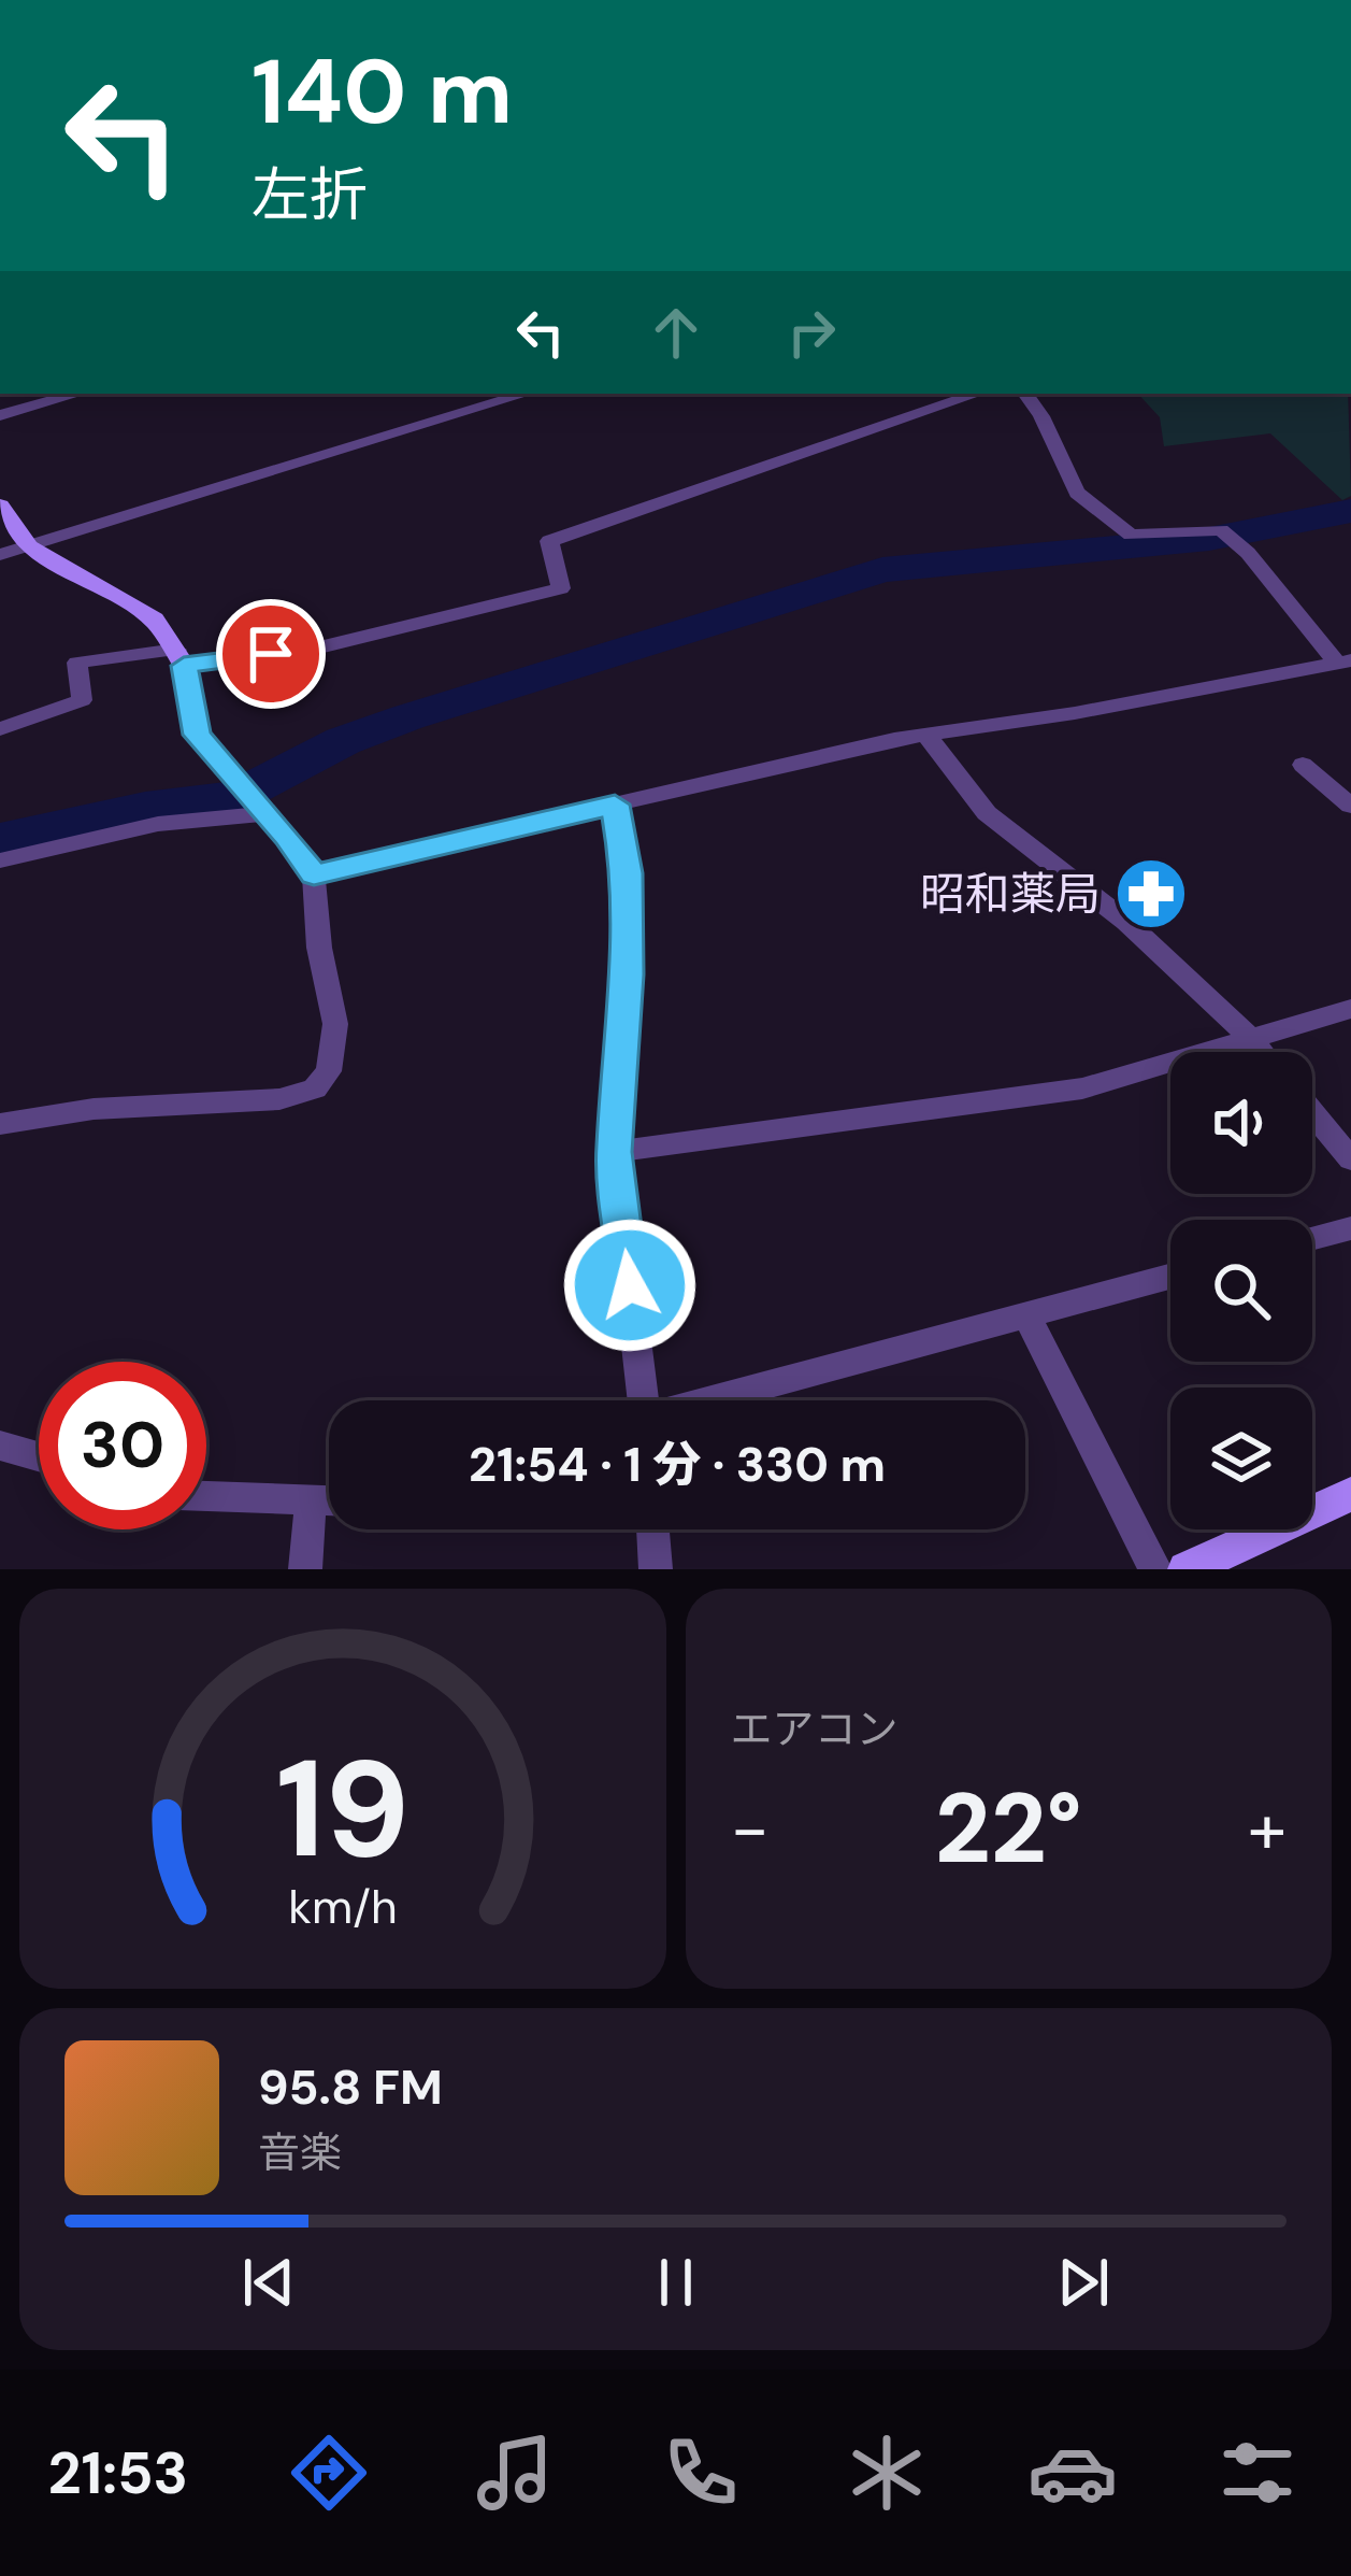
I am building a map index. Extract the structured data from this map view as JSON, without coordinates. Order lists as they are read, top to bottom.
{
  "places": {
    "pharmacy": ["昭和薬局"]
  },
  "page": {
    "turn": ["140 m", "左折"],
    "limit": "30",
    "trip": "21:54 · 1 分 · 330 m",
    "tile": "エアコン",
    "heat": ["−", "22°", "+"],
    "song": ["95.8 FM", "音楽"],
    "tabs": "21:53",
    "gauge": ["19", "km/h"]
  }
}
